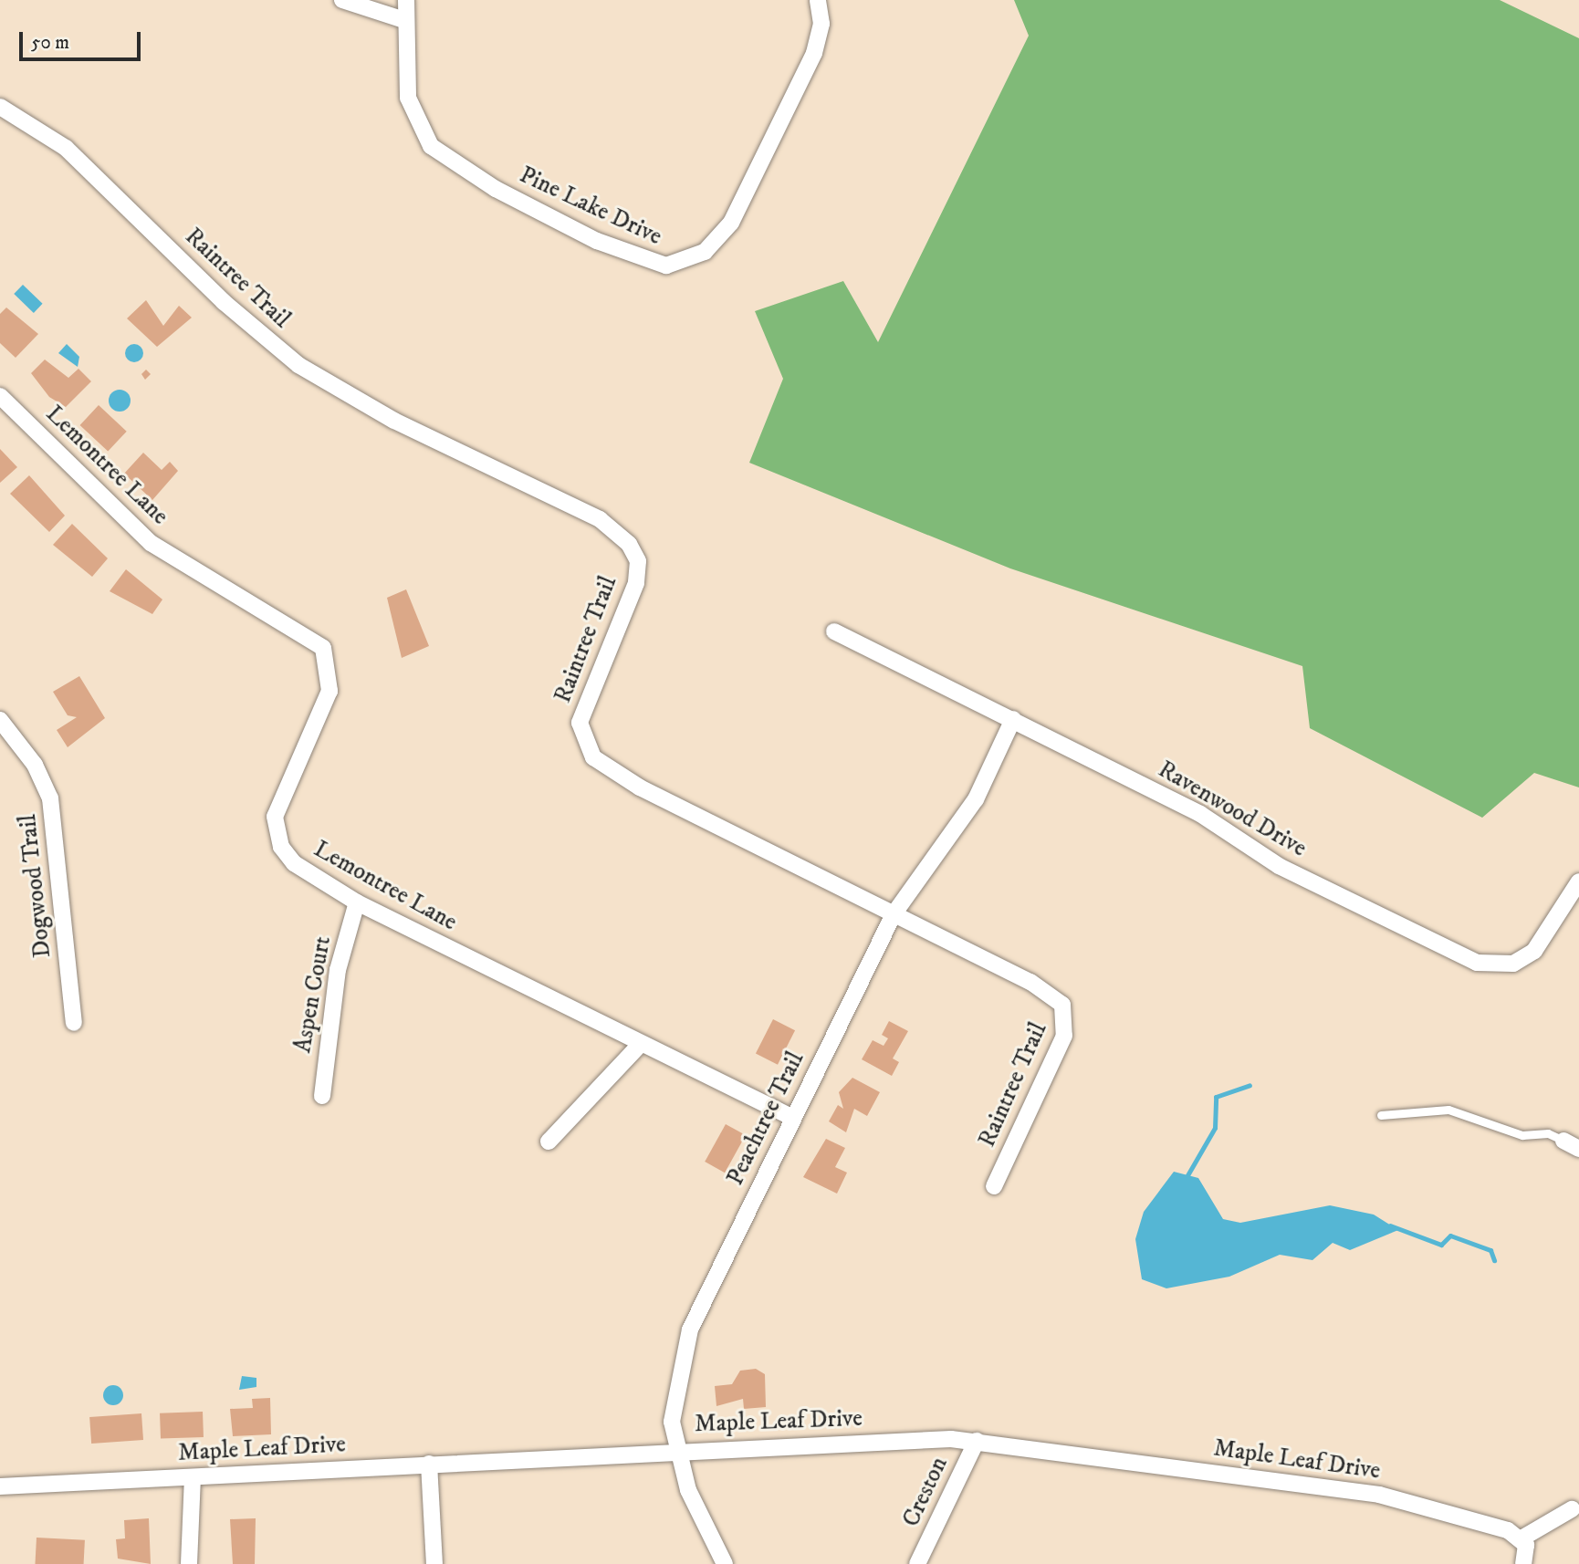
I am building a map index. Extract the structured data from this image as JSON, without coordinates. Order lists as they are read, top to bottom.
{
  "streets": {
    "street": [
      "Pine Lake Drive",
      "Raintree Trail",
      "Lemontree Lane",
      "Ravenwood Drive",
      "Dogwood Trail",
      "Aspen Court",
      "Peachtree Trail",
      "Maple Leaf Drive",
      "Creston"
    ]
  },
  "crossings": [
    ["Raintree Trail", "Peachtree Trail"],
    ["Lemontree Lane", "Aspen Court"],
    ["Lemontree Lane", "Peachtree Trail"],
    ["Ravenwood Drive", "Peachtree Trail"],
    ["Peachtree Trail", "Maple Leaf Drive"],
    ["Maple Leaf Drive", "Creston"]
  ],
  "scale_bar": "50 m"
}
